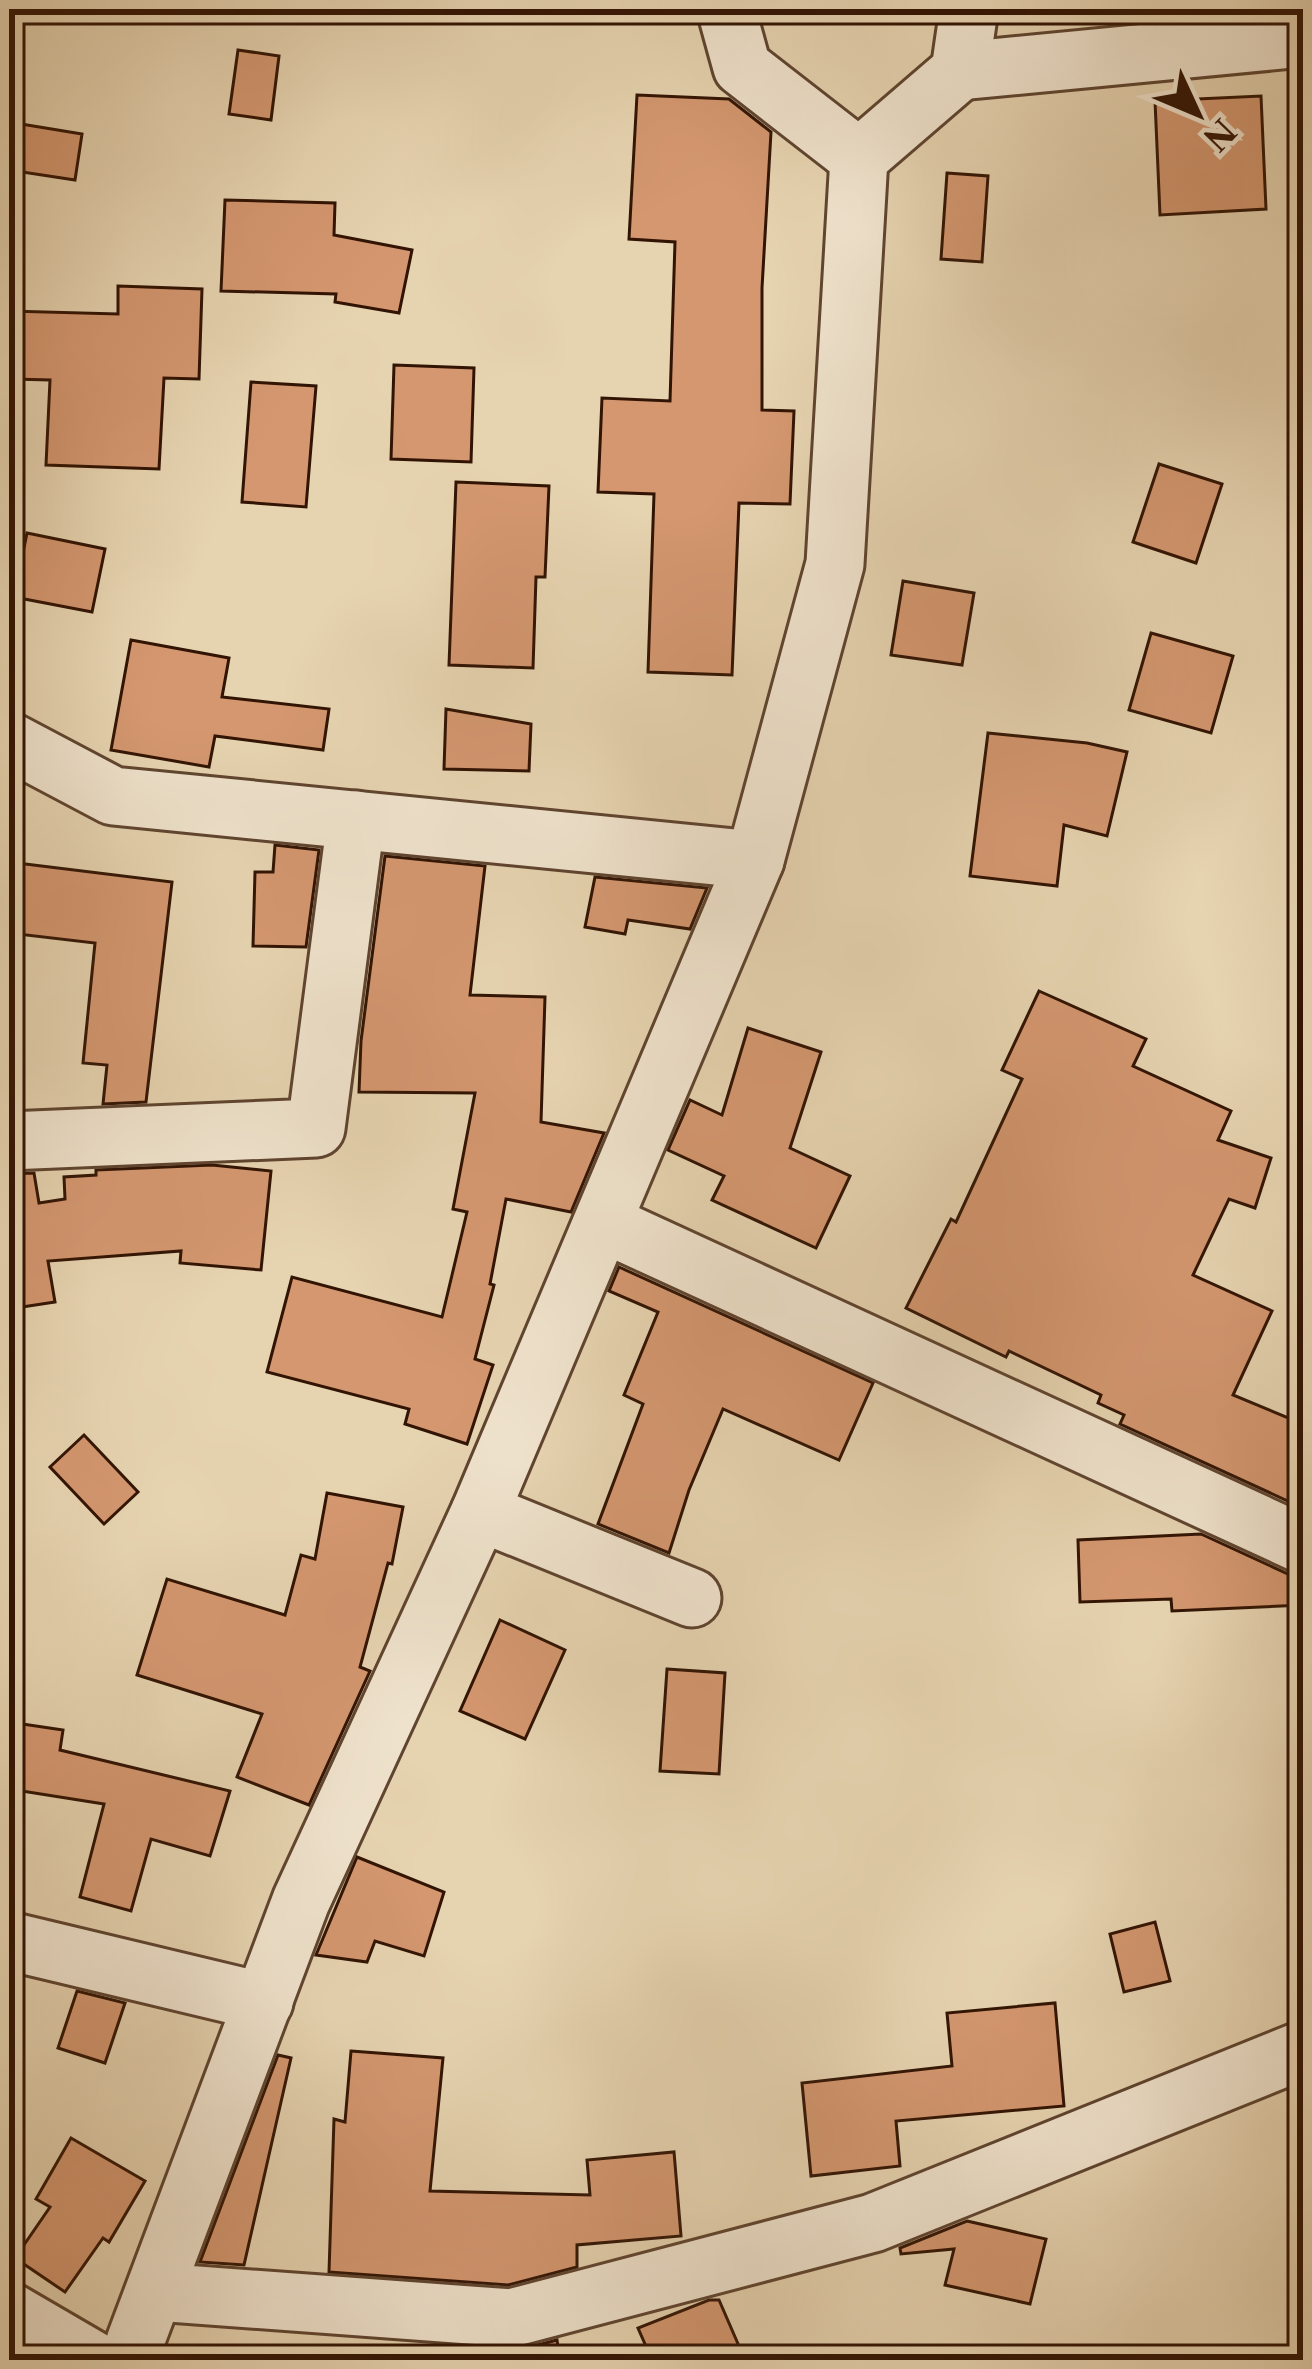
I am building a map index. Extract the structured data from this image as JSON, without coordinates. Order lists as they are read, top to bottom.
{
  "north": "bottom right"
}
